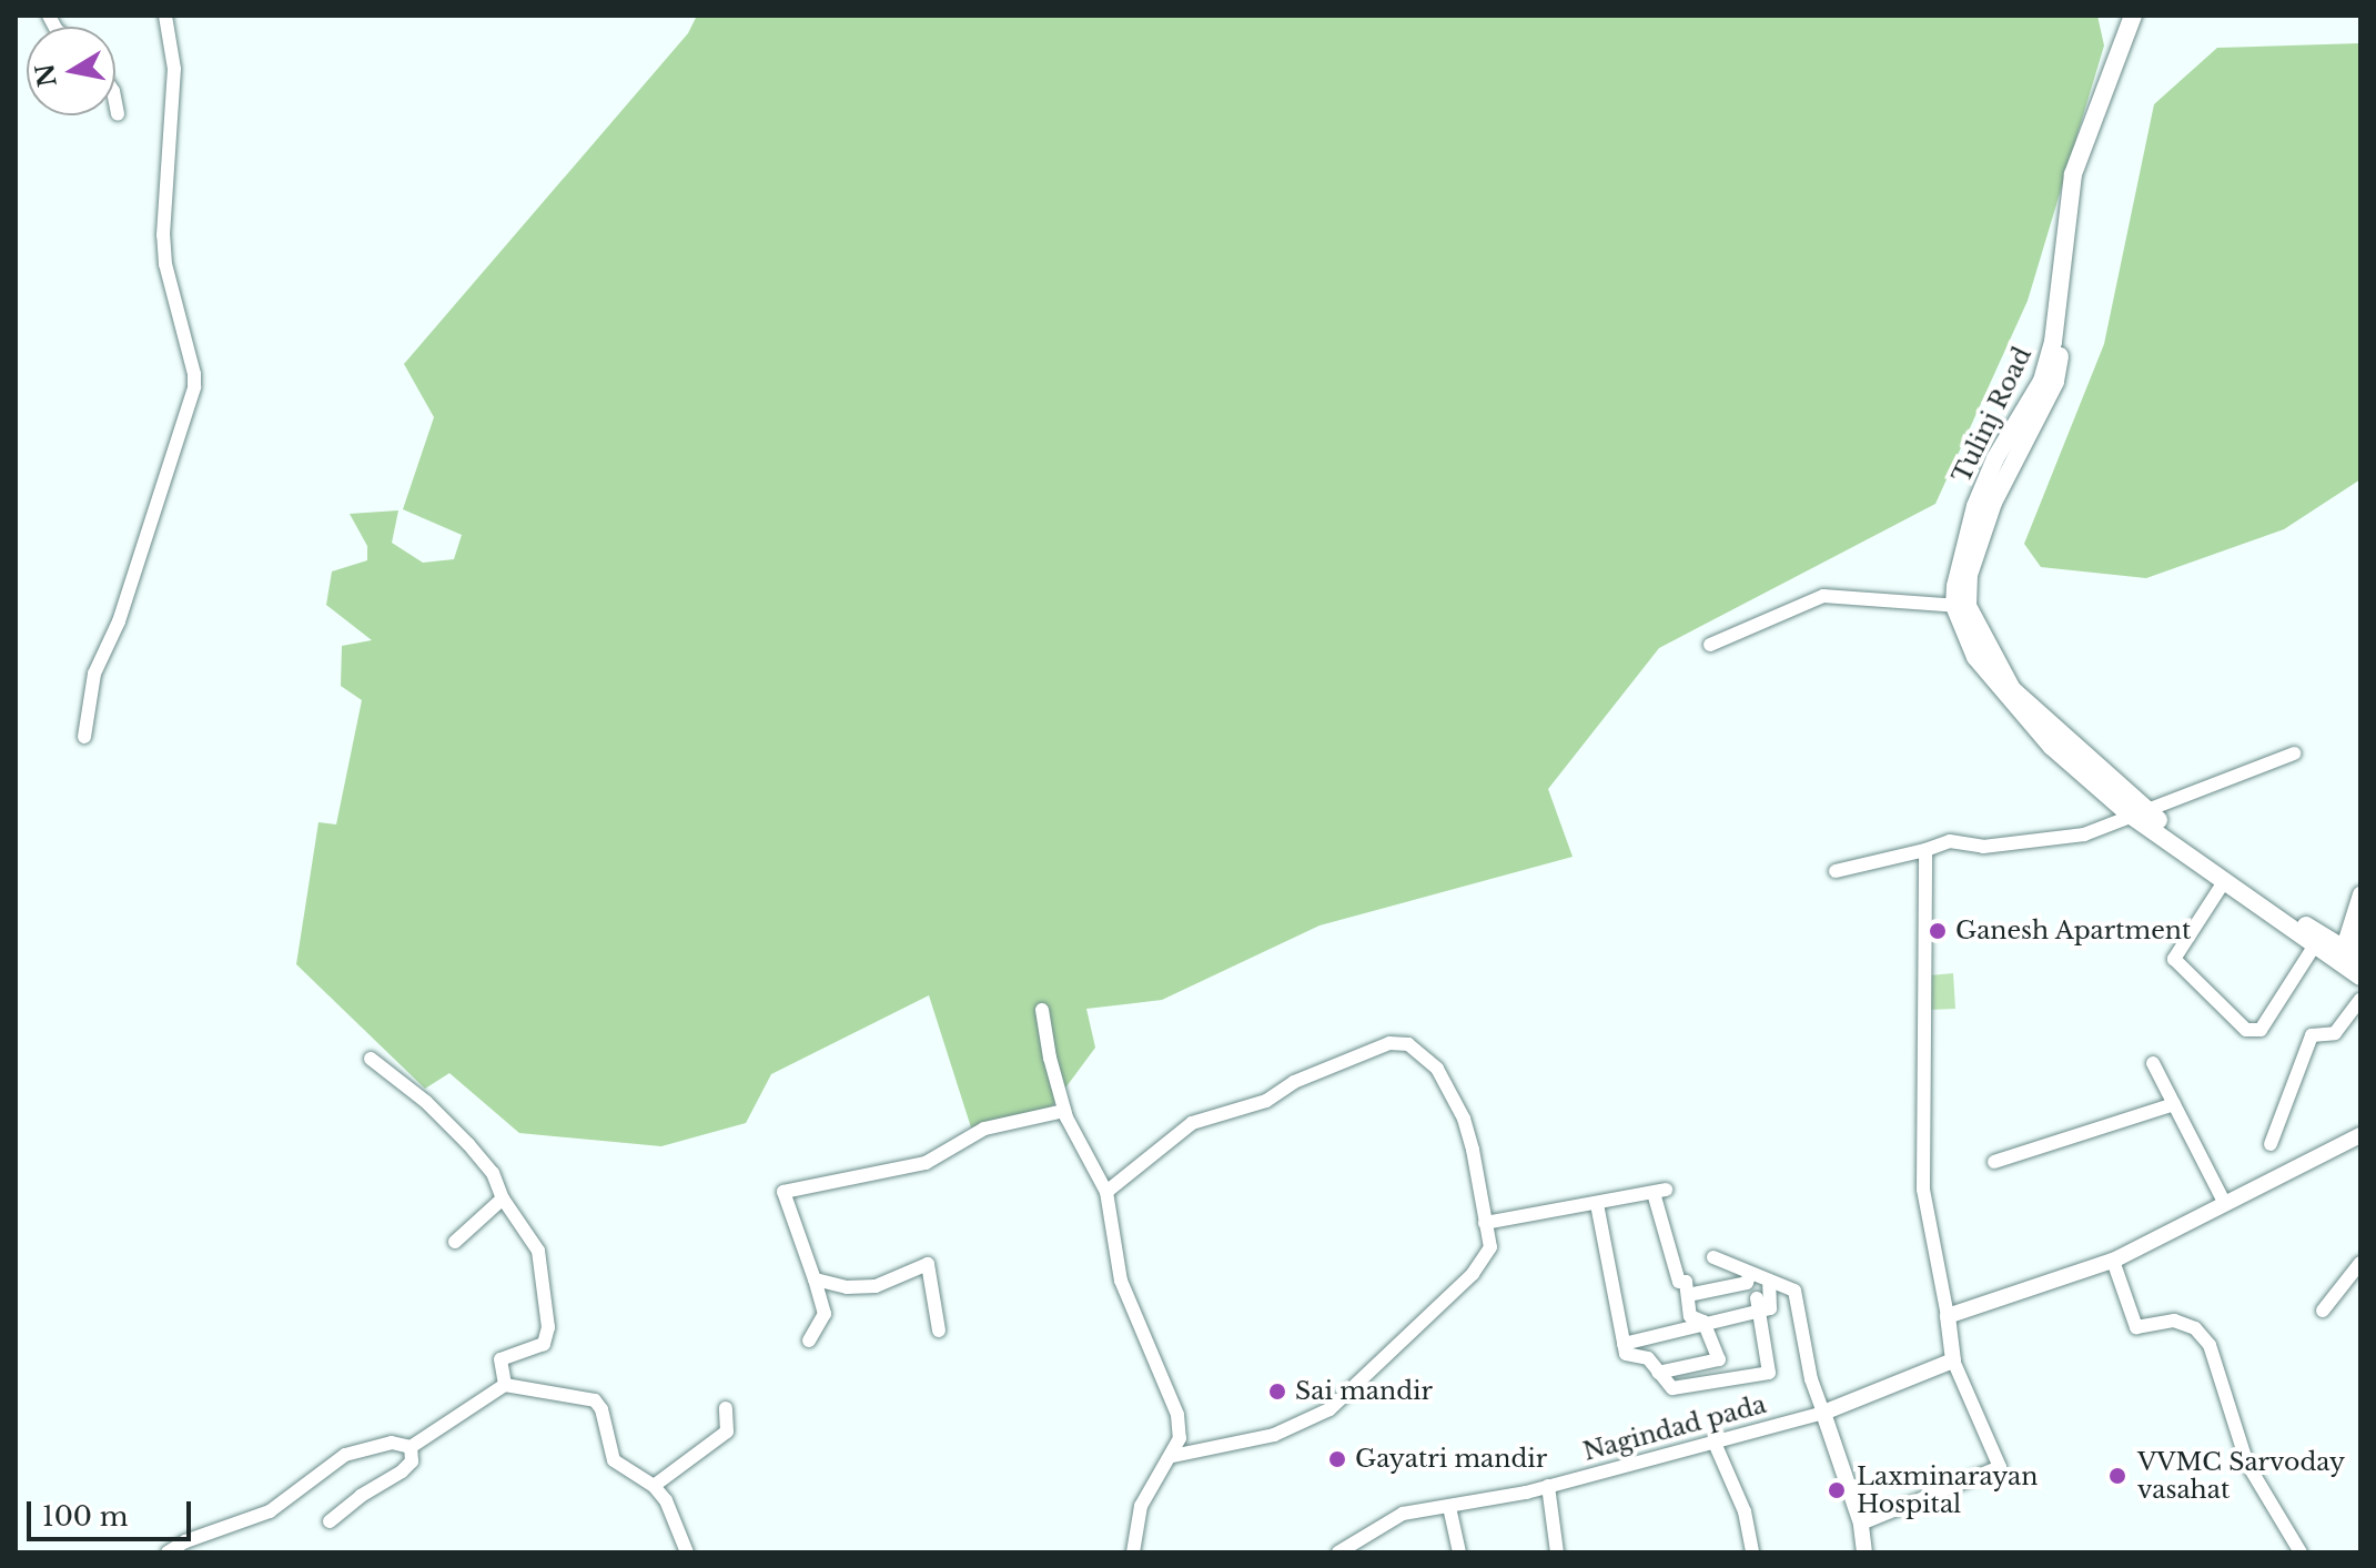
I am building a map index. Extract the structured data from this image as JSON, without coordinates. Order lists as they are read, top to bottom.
{
  "streets": {
    "main road": ["Tulinj Road"],
    "street": ["Nagindad pada"]
  },
  "places": [
    "Ganesh Apartment",
    "Sai mandir",
    "Gayatri mandir",
    "VVMC Sarvoday vasahat",
    "Laxminarayan Hospital"
  ],
  "scale_bar": "100 m",
  "north": "left"
}
